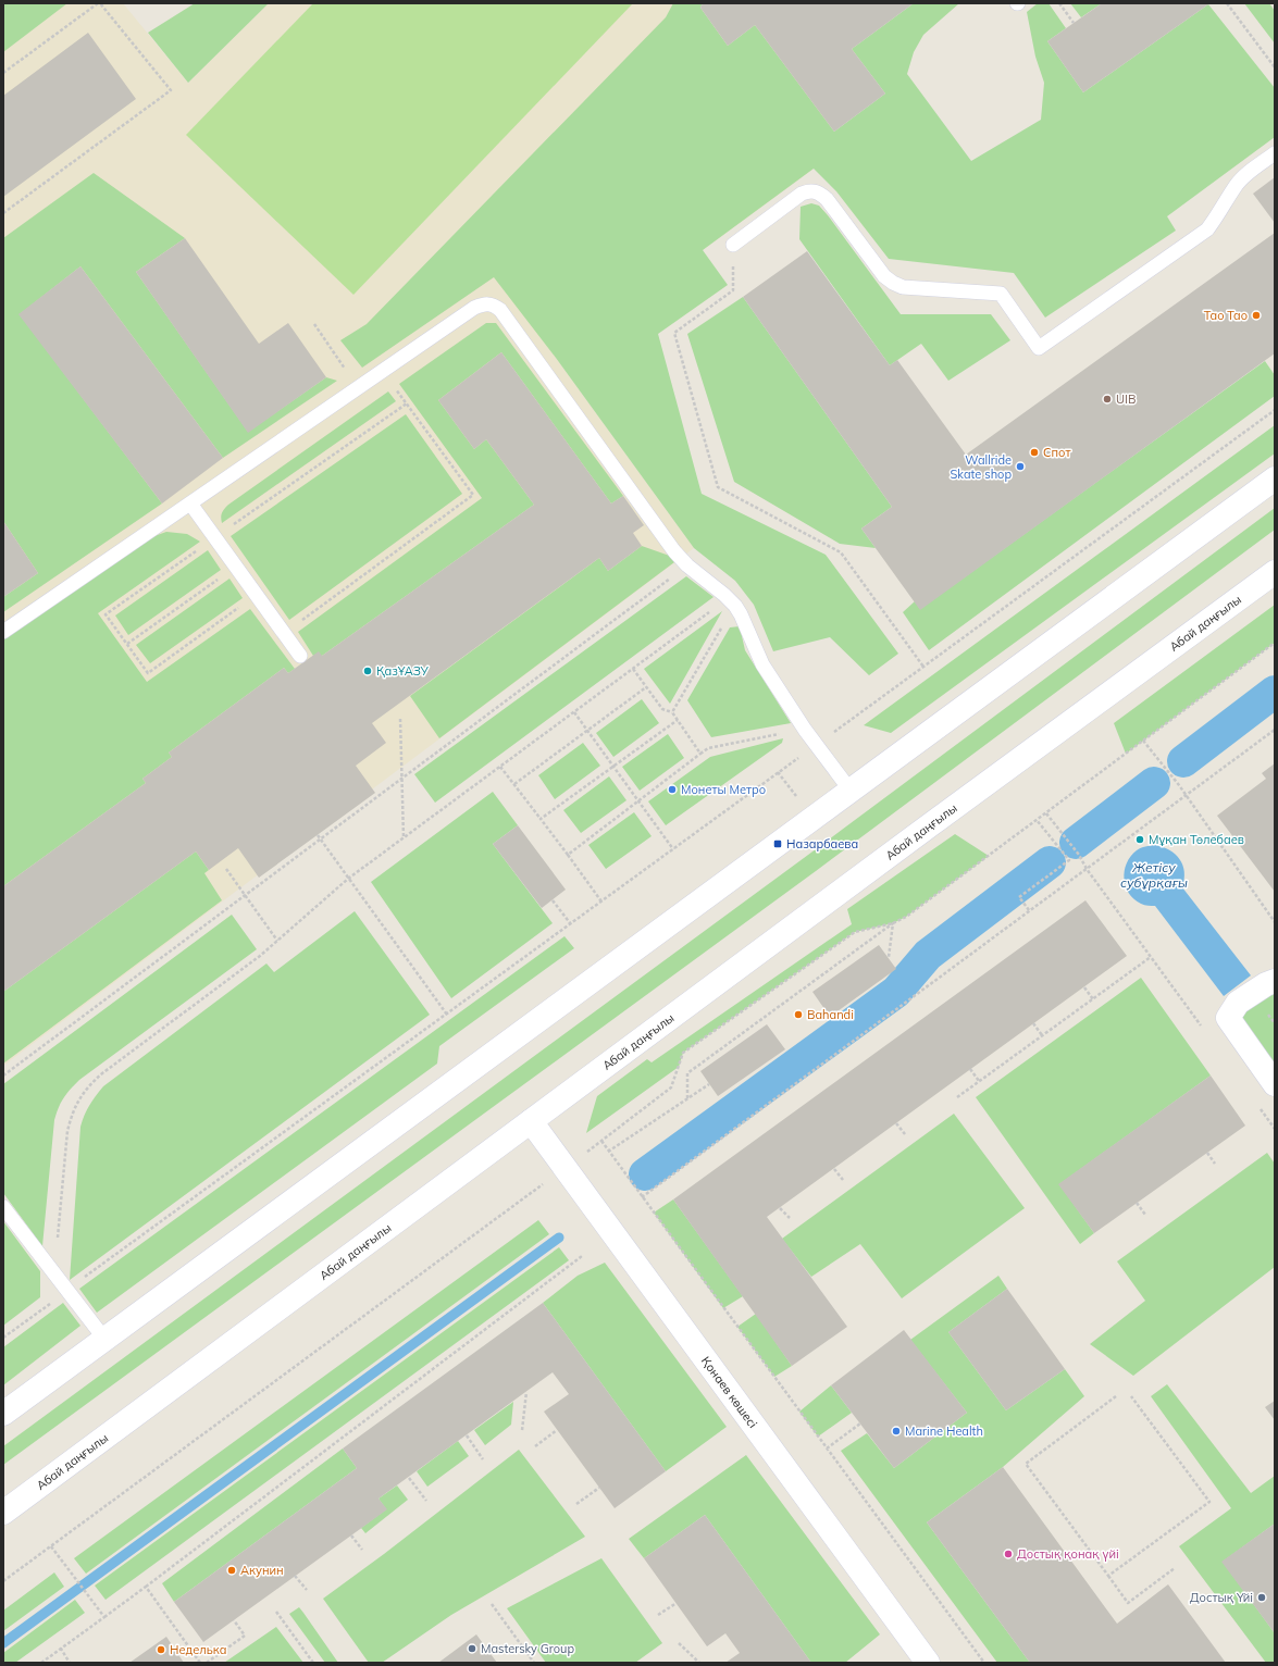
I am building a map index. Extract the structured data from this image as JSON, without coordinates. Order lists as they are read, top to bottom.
{
  "streets": {
    "main road": ["Абай даңғылы", "Қонаев көшесі"]
  },
  "crossings": [
    ["Абай даңғылы", "Қонаев көшесі"]
  ],
  "water": ["Жетісу субұрқағы"],
  "places": {
    "other": [
      "Tao Tao",
      "UIB",
      "Спот",
      "Wallride Skate shop",
      "ҚазҰАЗУ",
      "Монеты Метро",
      "Мұқан Төлебаев",
      "Bahandi",
      "Marine Health",
      "Достық қонақ үйі",
      "Акунин",
      "Достық Үйі",
      "Mastersky Group",
      "Неделька"
    ],
    "transit": ["Назарбаева"]
  }
}
